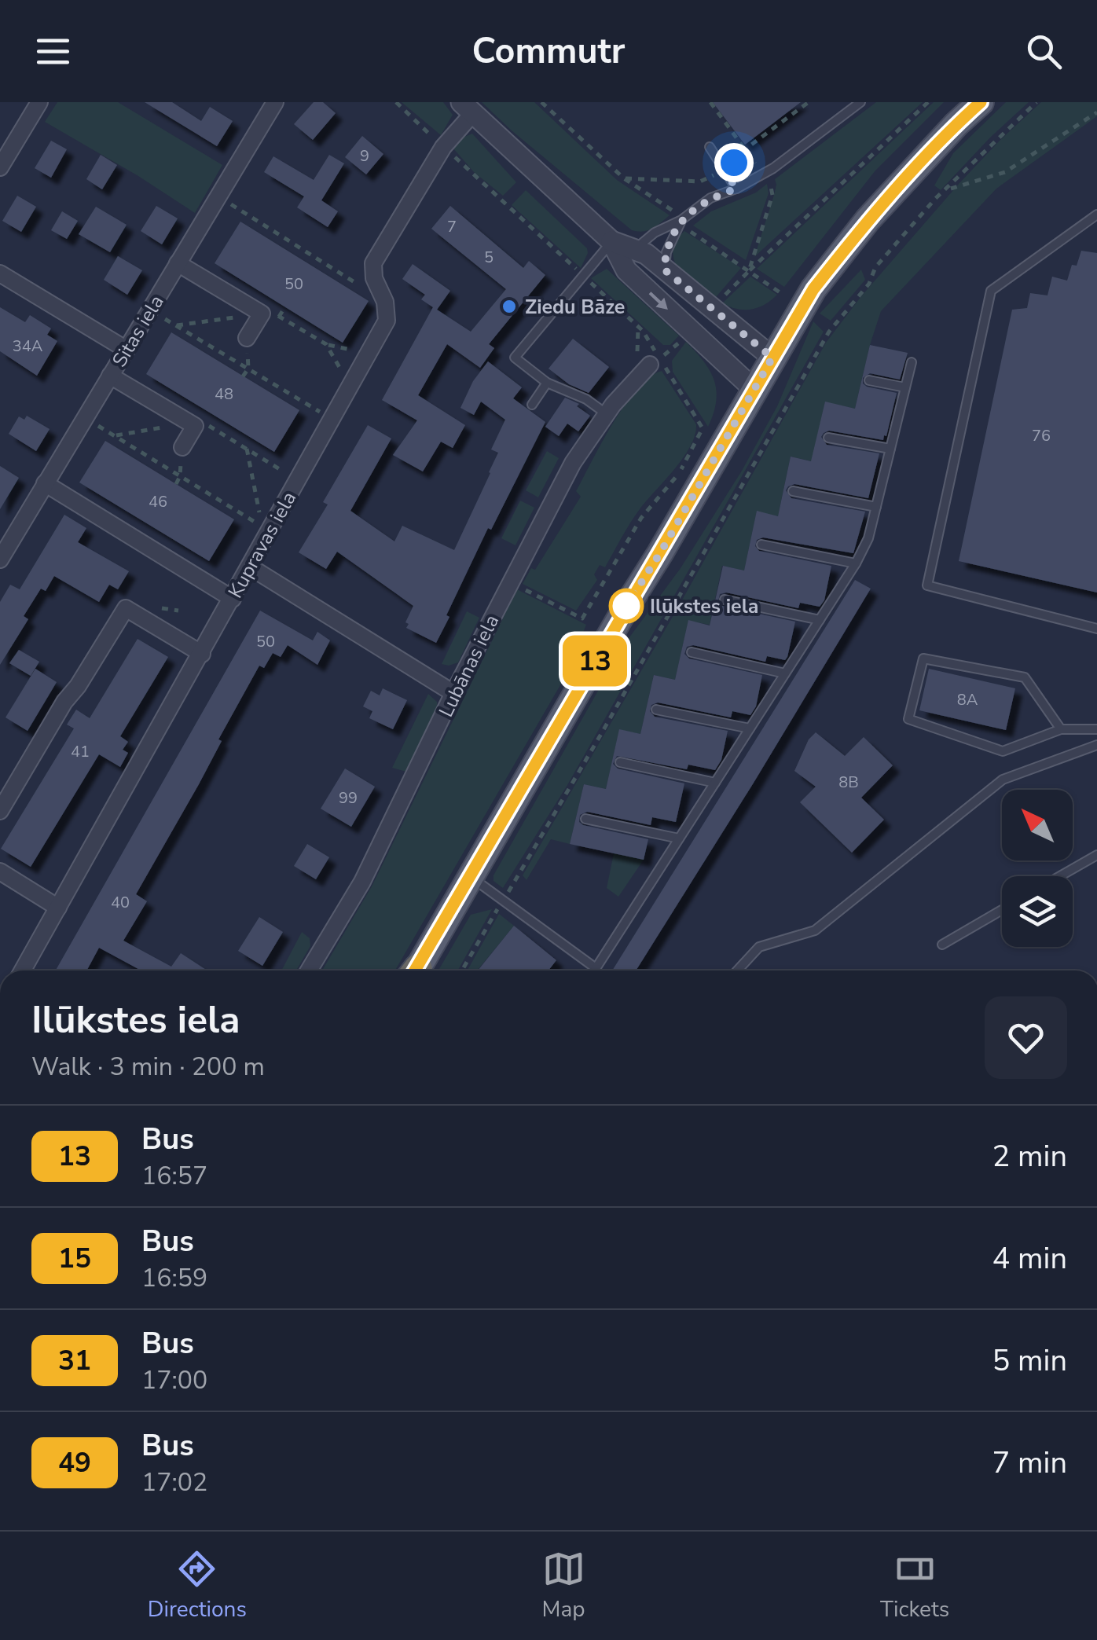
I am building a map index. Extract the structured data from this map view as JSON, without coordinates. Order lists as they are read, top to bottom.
{
  "streets": {
    "street": ["Sitas iela", "Kupravas iela", "Lubānas iela"]
  },
  "places": ["Ziedu Bāze", "Ilūkstes iela"],
  "lines": ["bus line 13"],
  "house_numbers": [
    "9",
    "7",
    "5",
    "50",
    "34A",
    "48",
    "76",
    "46",
    "50",
    "8A",
    "41",
    "8B",
    "99",
    "40"
  ],
  "north": "top left",
  "page": {
    "header": "Commutr",
    "on_map": "13",
    "heading": ["Ilūkstes iela", "Walk · 3 min · 200 m"],
    "list": [
      {
        "mark": "13",
        "name": "Bus",
        "note": "16:57",
        "value": "2 min"
      },
      {
        "mark": "15",
        "name": "Bus",
        "note": "16:59",
        "value": "4 min"
      },
      {
        "mark": "31",
        "name": "Bus",
        "note": "17:00",
        "value": "5 min"
      },
      {
        "mark": "49",
        "name": "Bus",
        "note": "17:02",
        "value": "7 min"
      }
    ],
    "tabs": ["Directions", "Map", "Tickets"]
  }
}
